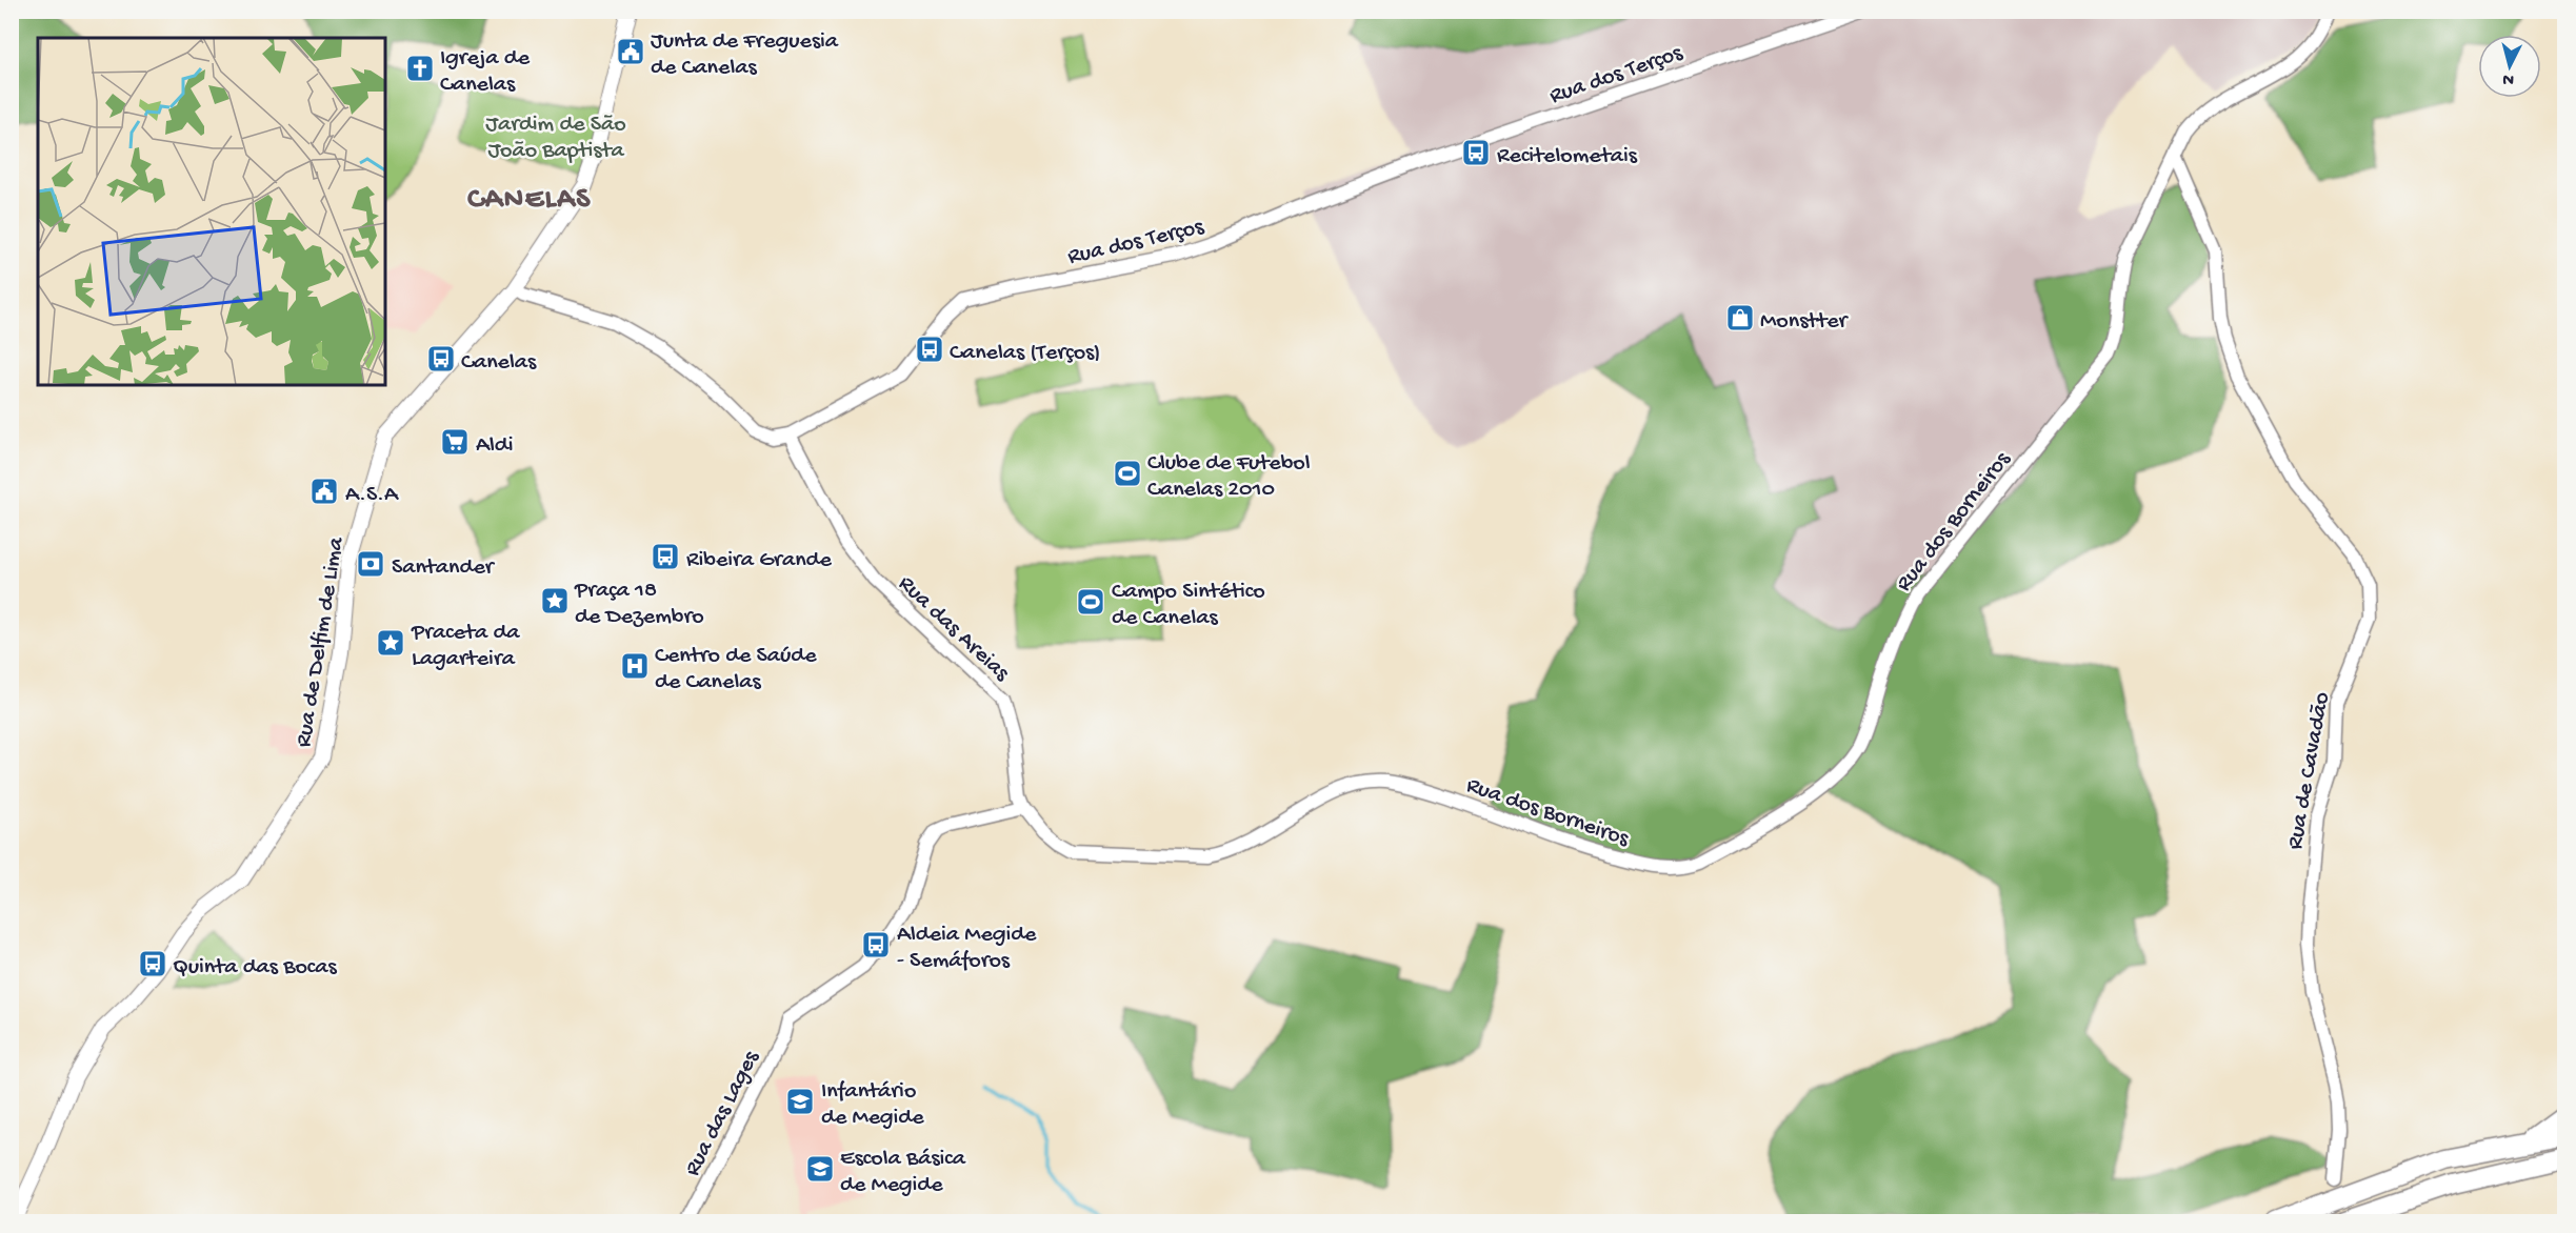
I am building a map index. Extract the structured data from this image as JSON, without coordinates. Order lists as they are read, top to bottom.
{
  "streets": {
    "main road": ["Rua de Delfim de Lima"],
    "street": [
      "Rua dos Terços",
      "Rua dos Borneiros",
      "Rua das Areias",
      "Rua de Cavadão",
      "Rua das Lages"
    ]
  },
  "crossings": [
    ["Rua dos Terços", "Rua das Areias"],
    ["Rua dos Borneiros", "Rua das Areias"],
    ["Rua dos Borneiros", "Rua de Cavadão"],
    ["Rua das Areias", "Rua das Lages"]
  ],
  "districts": ["CANELAS"],
  "parks": ["Jardim de São João Baptista"],
  "places": {
    "public building": ["Junta de Freguesia de Canelas", "A.S.A"],
    "church": ["Igreja de Canelas"],
    "bus stop": [
      "Recitelometais",
      "Canelas (Terços)",
      "Canelas",
      "Ribeira Grande",
      "Aldeia Megide - Semáforos",
      "Quinta das Bocas"
    ],
    "shop": ["Monstter"],
    "supermarket": ["Aldi"],
    "sports": ["Clube de Futebol Canelas 2010", "Campo Sintético de Canelas"],
    "bank": ["Santander"],
    "place": ["Praça 18 de Dezembro", "Praceta da Lagarteira"],
    "hospital": ["Centro de Saúde de Canelas"],
    "school or university": ["Infantário de Megide", "Escola Básica de Megide"]
  },
  "north": "bottom"
}
